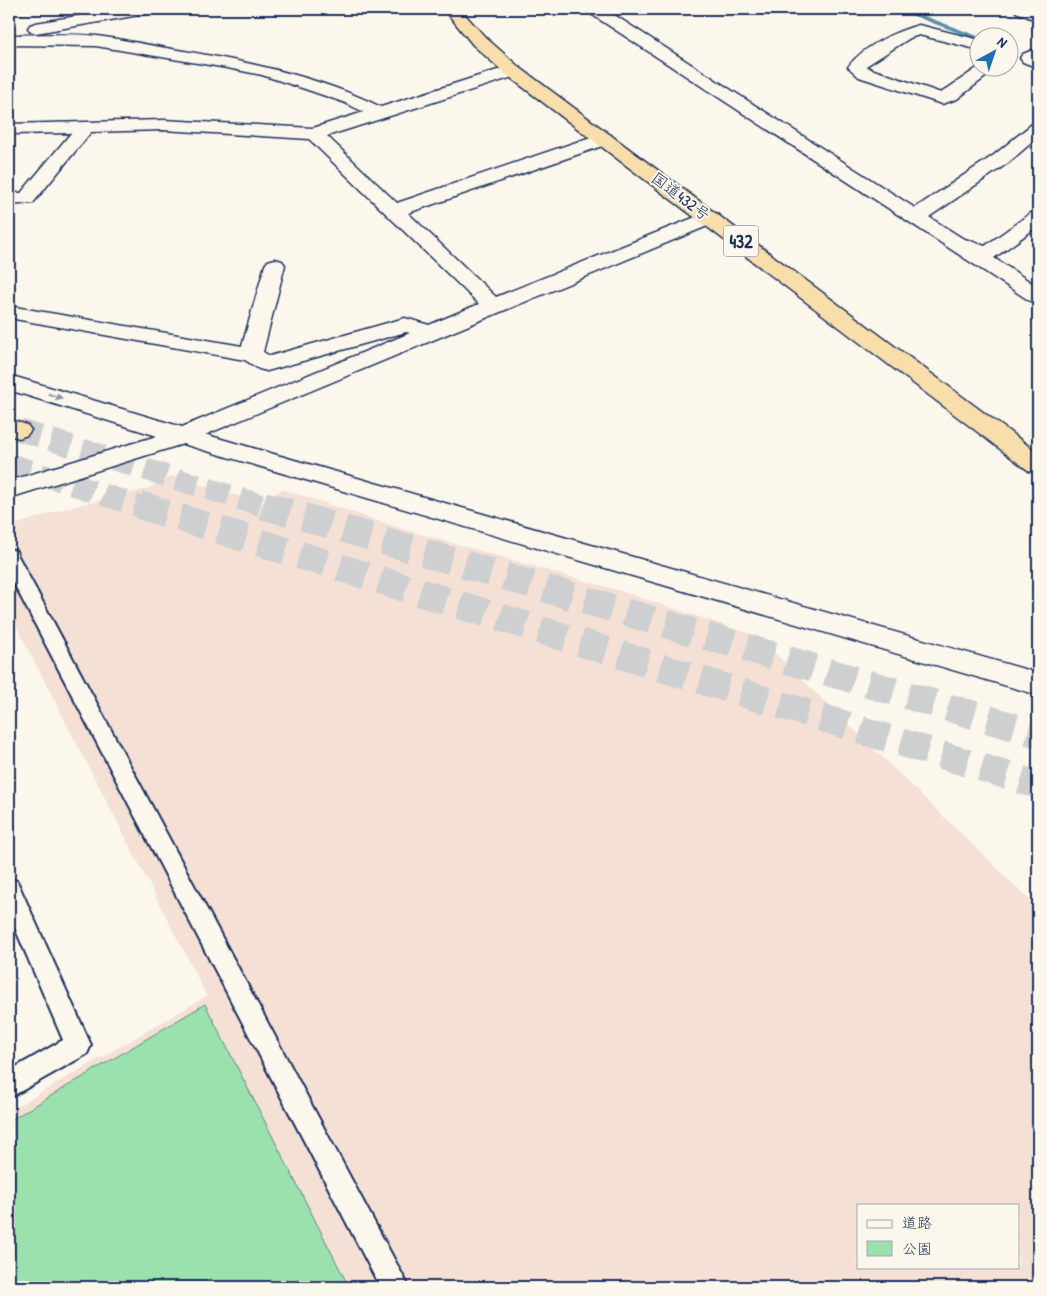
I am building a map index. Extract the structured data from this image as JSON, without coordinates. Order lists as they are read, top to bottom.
{
  "streets": {
    "highway": ["国道432号", "432"]
  },
  "legend": ["道路", "公園"],
  "north": "top right"
}
